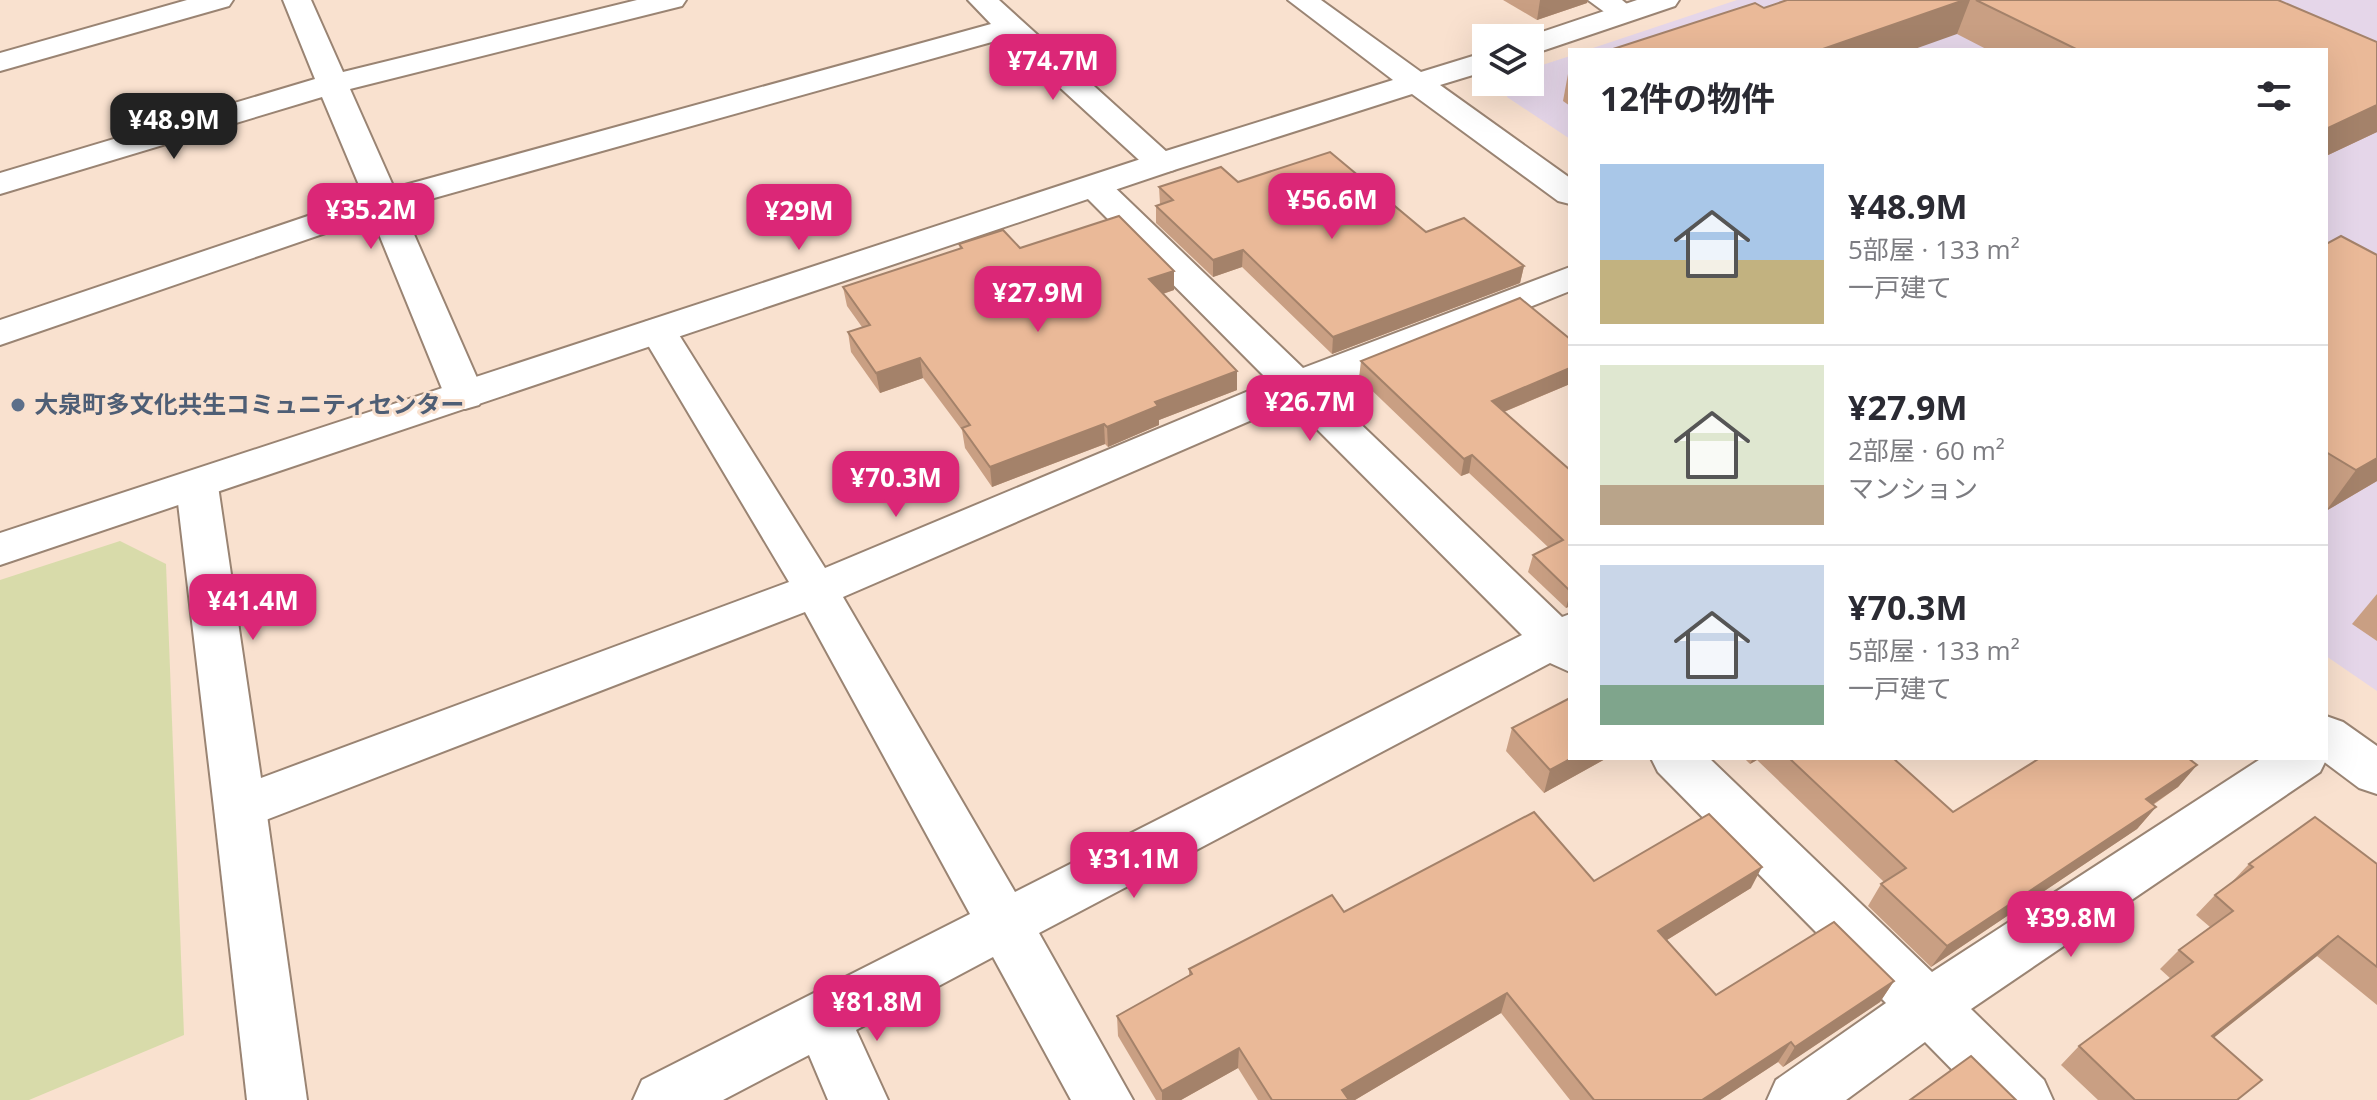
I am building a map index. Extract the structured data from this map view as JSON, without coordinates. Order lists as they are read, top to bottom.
{
  "places": ["大泉町多文化共生コミュニティセンター"],
  "page": {
    "price": [
      "¥74.7M",
      "¥48.9M",
      "¥56.6M",
      "¥35.2M",
      "¥29M",
      "¥27.9M",
      "¥26.7M",
      "¥70.3M",
      "¥41.4M",
      "¥31.1M",
      "¥39.8M",
      "¥81.8M"
    ],
    "heading": "12件の物件",
    "list": [
      {
        "name": "¥48.9M",
        "note": "5部屋 · 133 m² · 一戸建て"
      },
      {
        "name": "¥27.9M",
        "note": "2部屋 · 60 m² · マンション"
      },
      {
        "name": "¥70.3M",
        "note": "5部屋 · 133 m² · 一戸建て"
      }
    ]
  }
}
